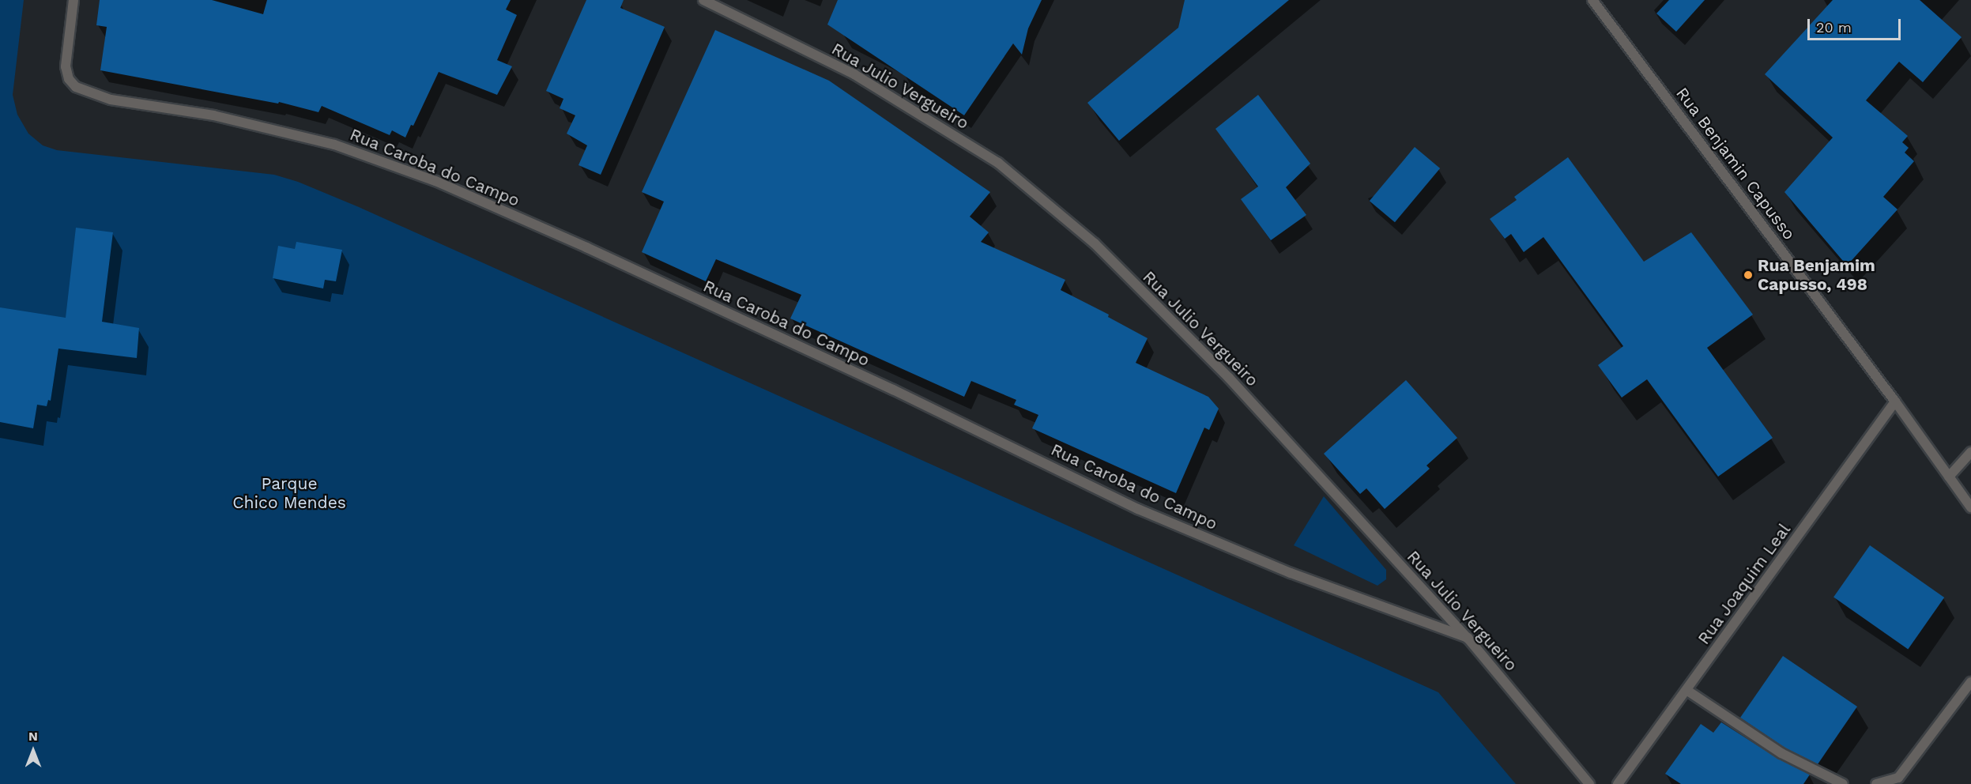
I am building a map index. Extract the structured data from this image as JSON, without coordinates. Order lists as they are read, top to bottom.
{
  "streets": {
    "street": [
      "Rua Julio Vergueiro",
      "Rua Benjamin Capusso",
      "Rua Caroba do Campo",
      "Rua Joaquim Leal"
    ]
  },
  "crossings": [
    ["Rua Julio Vergueiro", "Rua Caroba do Campo"],
    ["Rua Benjamin Capusso", "Rua Joaquim Leal"]
  ],
  "parks": ["Parque Chico Mendes"],
  "places": ["Rua Benjamim Capusso, 498"],
  "scale_bar": "20 m",
  "north": "top"
}
